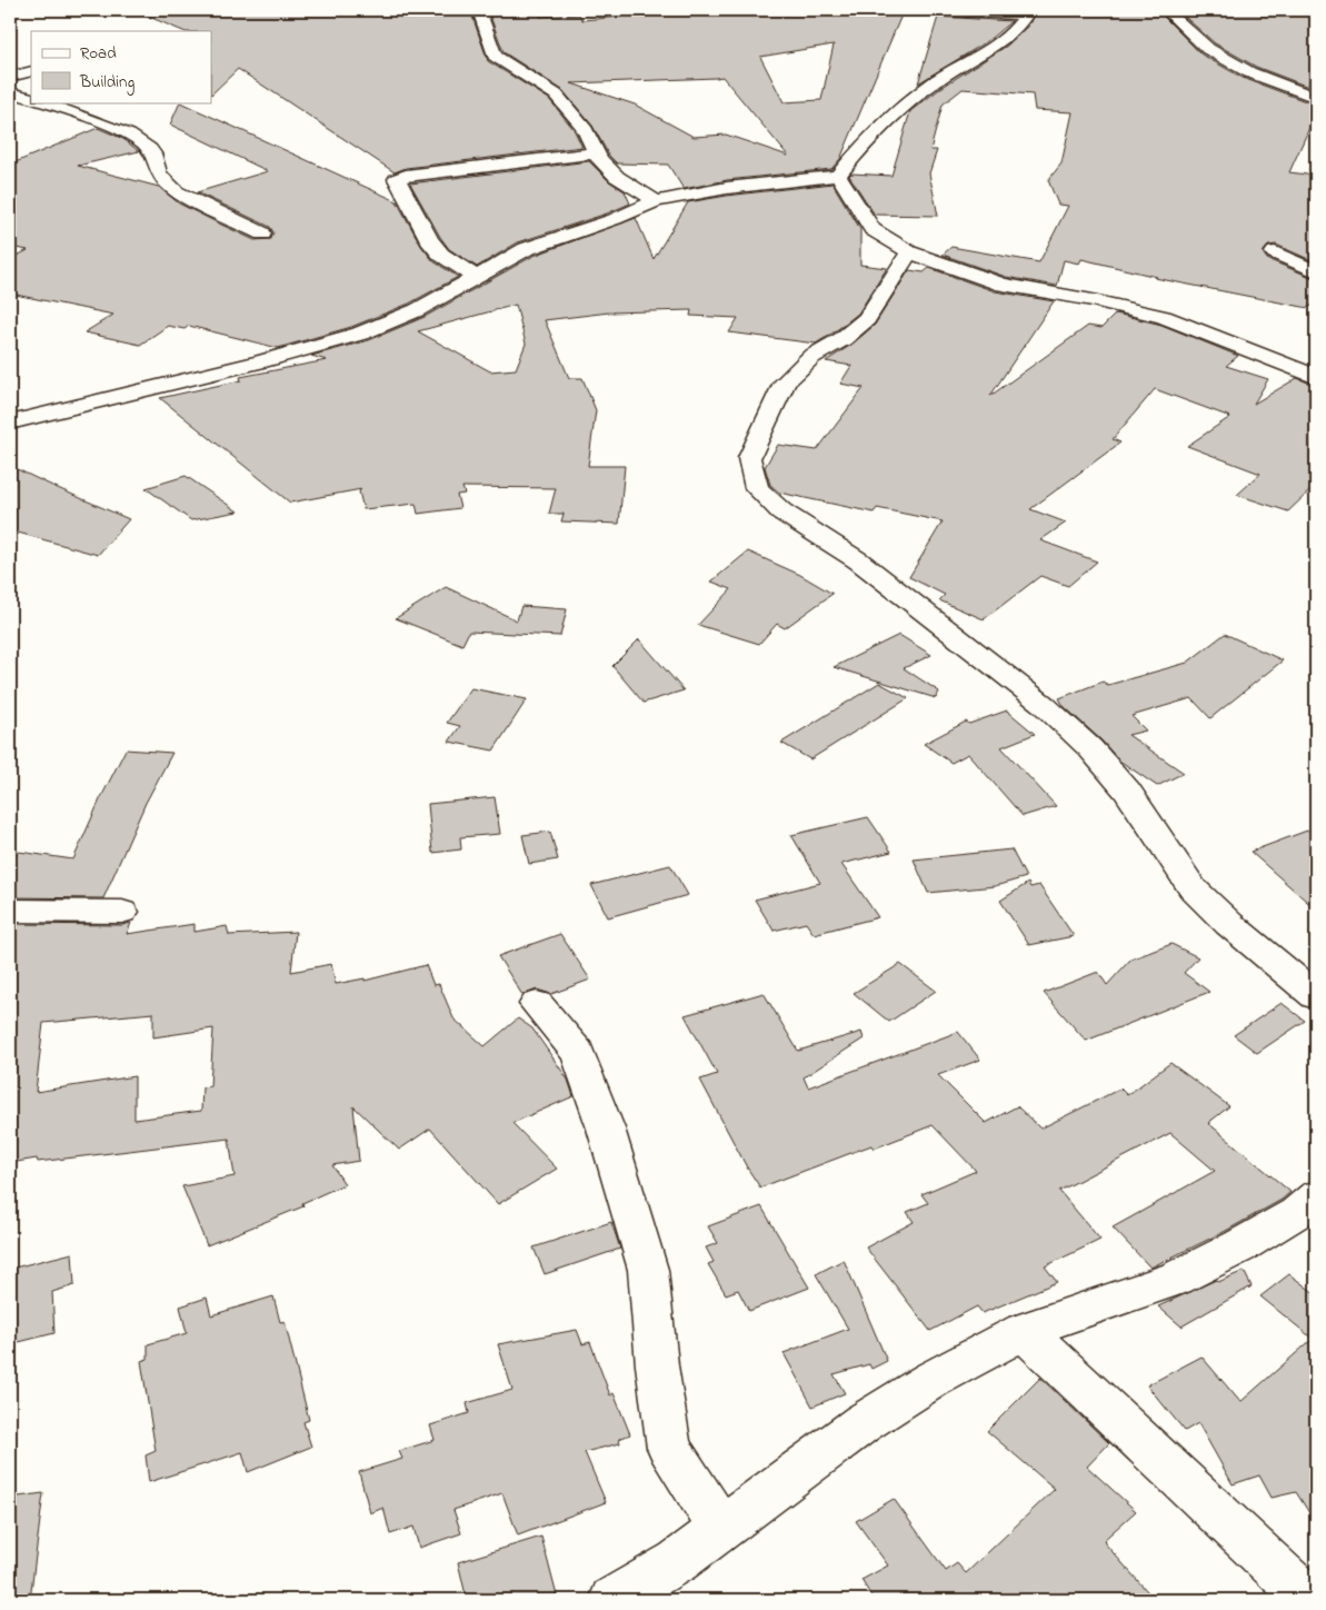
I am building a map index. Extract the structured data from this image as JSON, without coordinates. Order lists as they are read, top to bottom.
{
  "legend": ["Road", "Building"]
}
